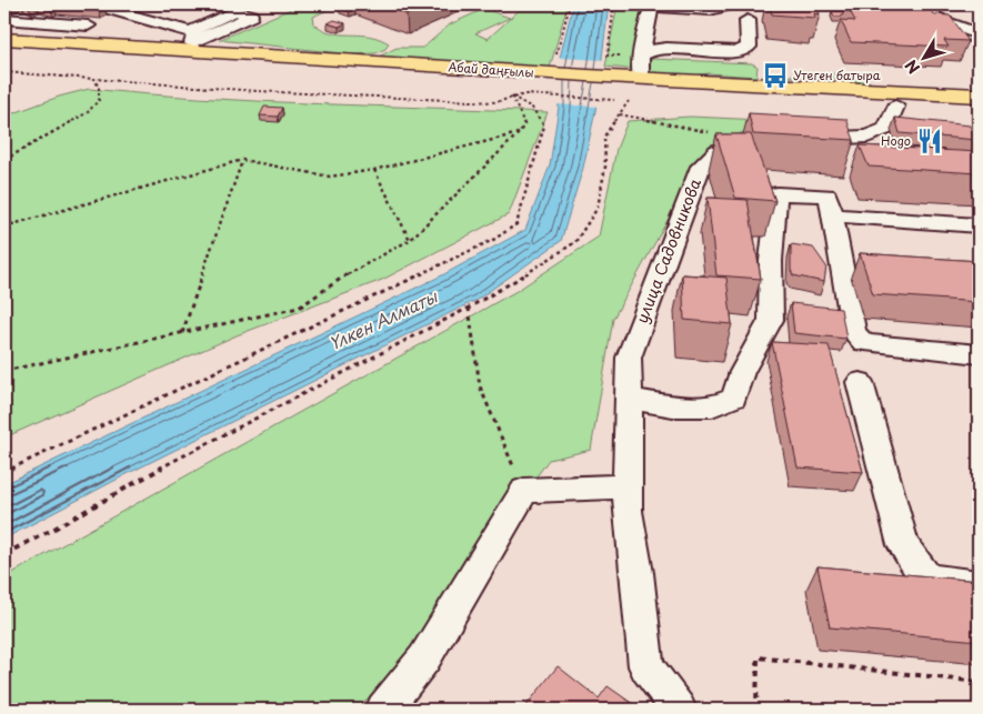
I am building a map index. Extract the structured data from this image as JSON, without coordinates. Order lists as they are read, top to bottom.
{
  "streets": {
    "main road": ["Абай даңғылы"],
    "street": ["улица Садовникова"]
  },
  "water": ["Үлкен Алматы"],
  "places": {
    "bus stop": ["Утеген батыра"],
    "restaurant": ["Hogo"]
  },
  "north": "bottom left"
}
